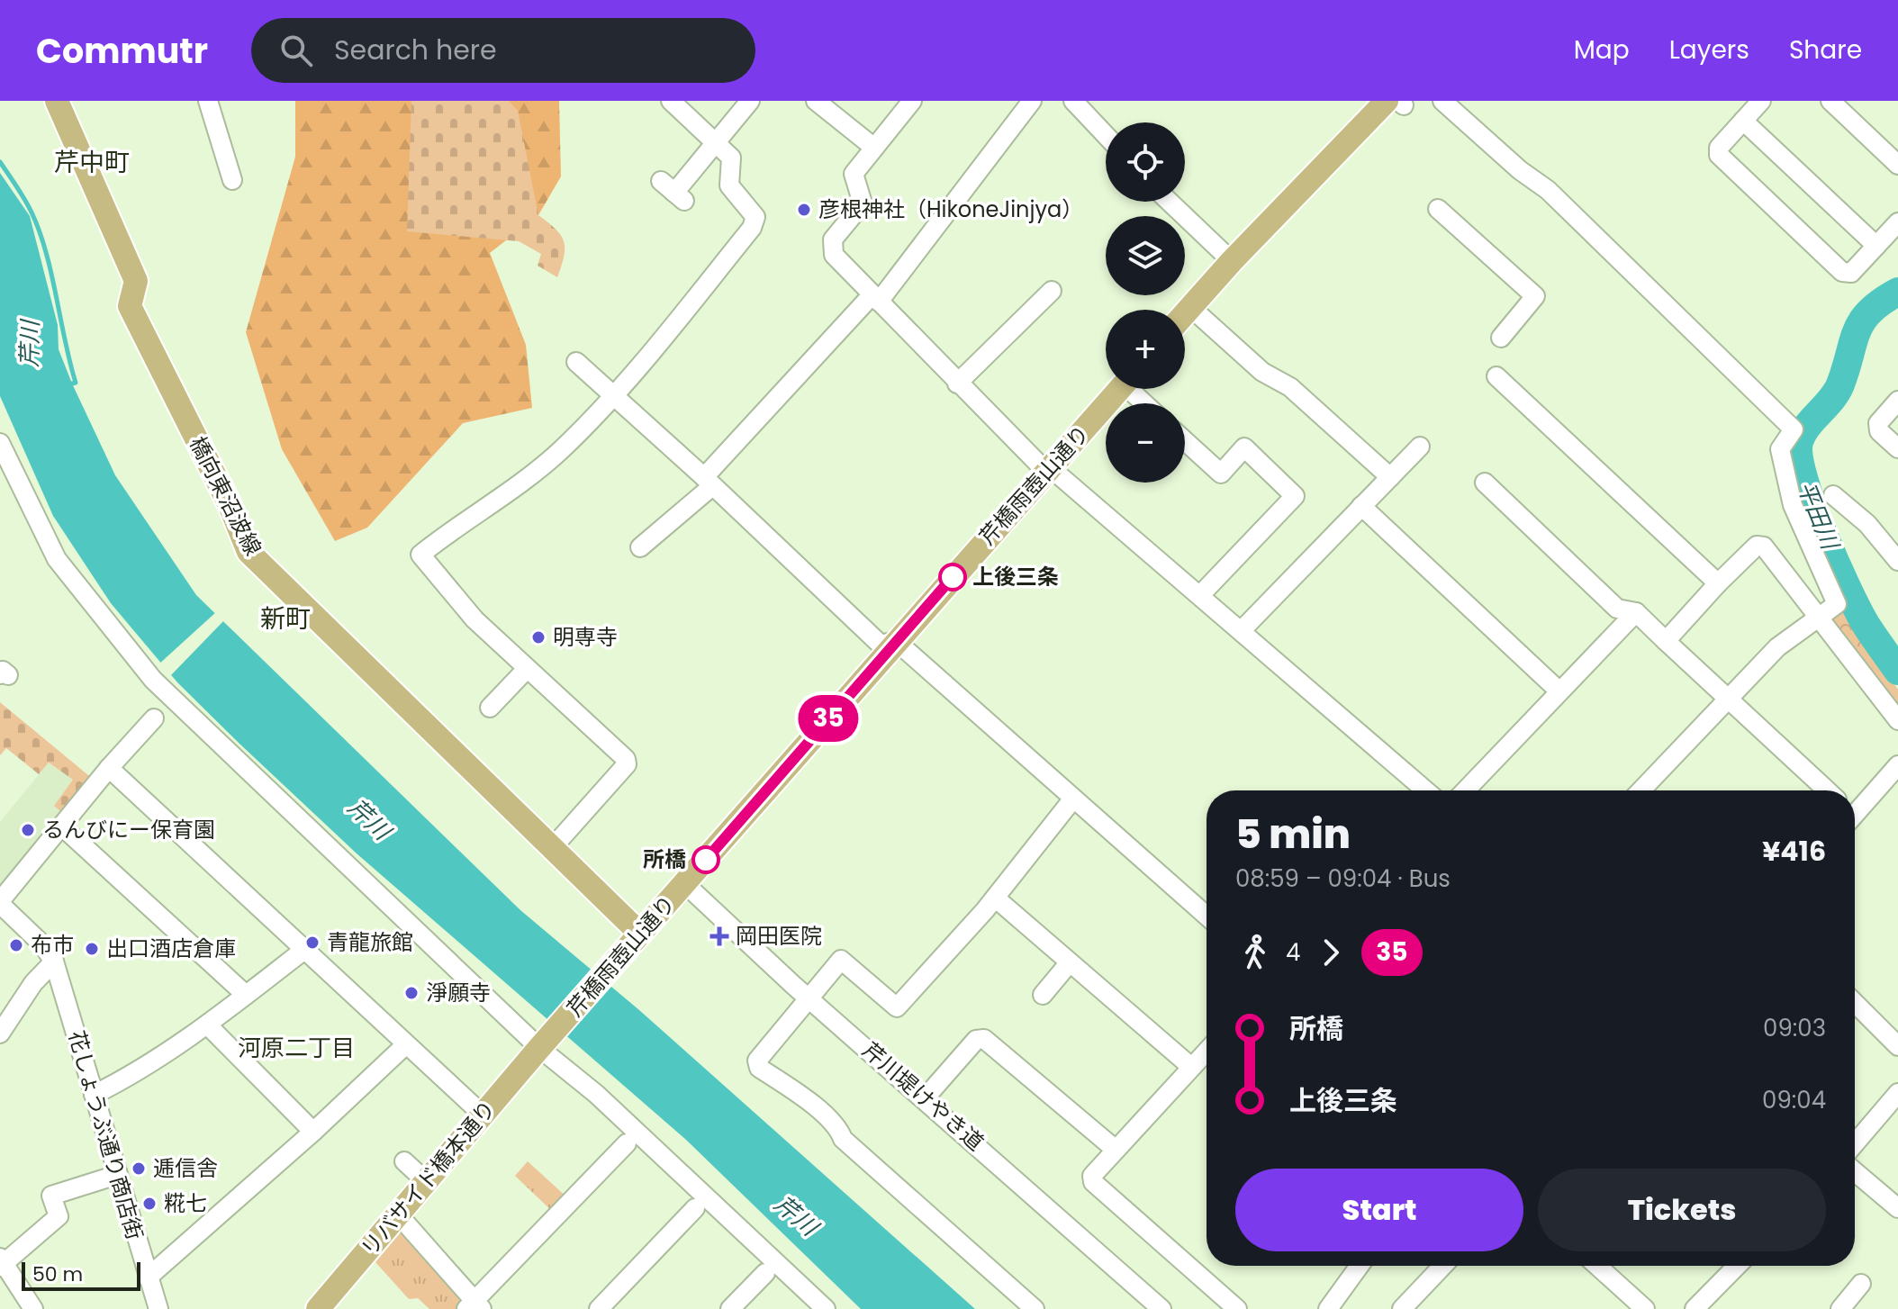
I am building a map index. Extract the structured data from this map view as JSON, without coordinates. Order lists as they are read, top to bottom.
{
  "streets": {
    "main road": ["芹橋雨壺山通り", "橋向東沼波線", "リバサイド橋本通り"],
    "street": ["芹川堤けやき道", "花しょうぶ通り商店街"]
  },
  "crossings": [
    ["芹橋雨壺山通り", "橋向東沼波線"],
    ["芹橋雨壺山通り", "芹川堤けやき道"],
    ["芹橋雨壺山通り", "リバサイド橋本通り"]
  ],
  "districts": ["芹中町", "新町", "河原二丁目"],
  "water": ["芹川", "平田川"],
  "places": {
    "other": [
      "彦根神社（HikoneJinjya）",
      "上後三条",
      "明専寺",
      "るんびにー保育園",
      "所橋",
      "青龍旅館",
      "布市",
      "出口酒店倉庫",
      "淨願寺",
      "逓信舎",
      "糀七"
    ],
    "health": ["岡田医院"]
  },
  "lines": ["bus line 35"],
  "scale_bar": "50 m",
  "page": {
    "header": "Commutr",
    "search": "Search here",
    "nav": ["Map", "Layers", "Share"],
    "on_map": "35",
    "map_buttons": ["+", "−"],
    "heading": ["5 min", "08:59 – 09:04 · Bus", "¥416"],
    "legs": ["4", "35"],
    "list": [
      {
        "name": "所橋",
        "value": "09:03"
      },
      {
        "name": "上後三条",
        "value": "09:04"
      }
    ],
    "buttons": ["Start", "Tickets"],
    "scale": "50 m"
  }
}
